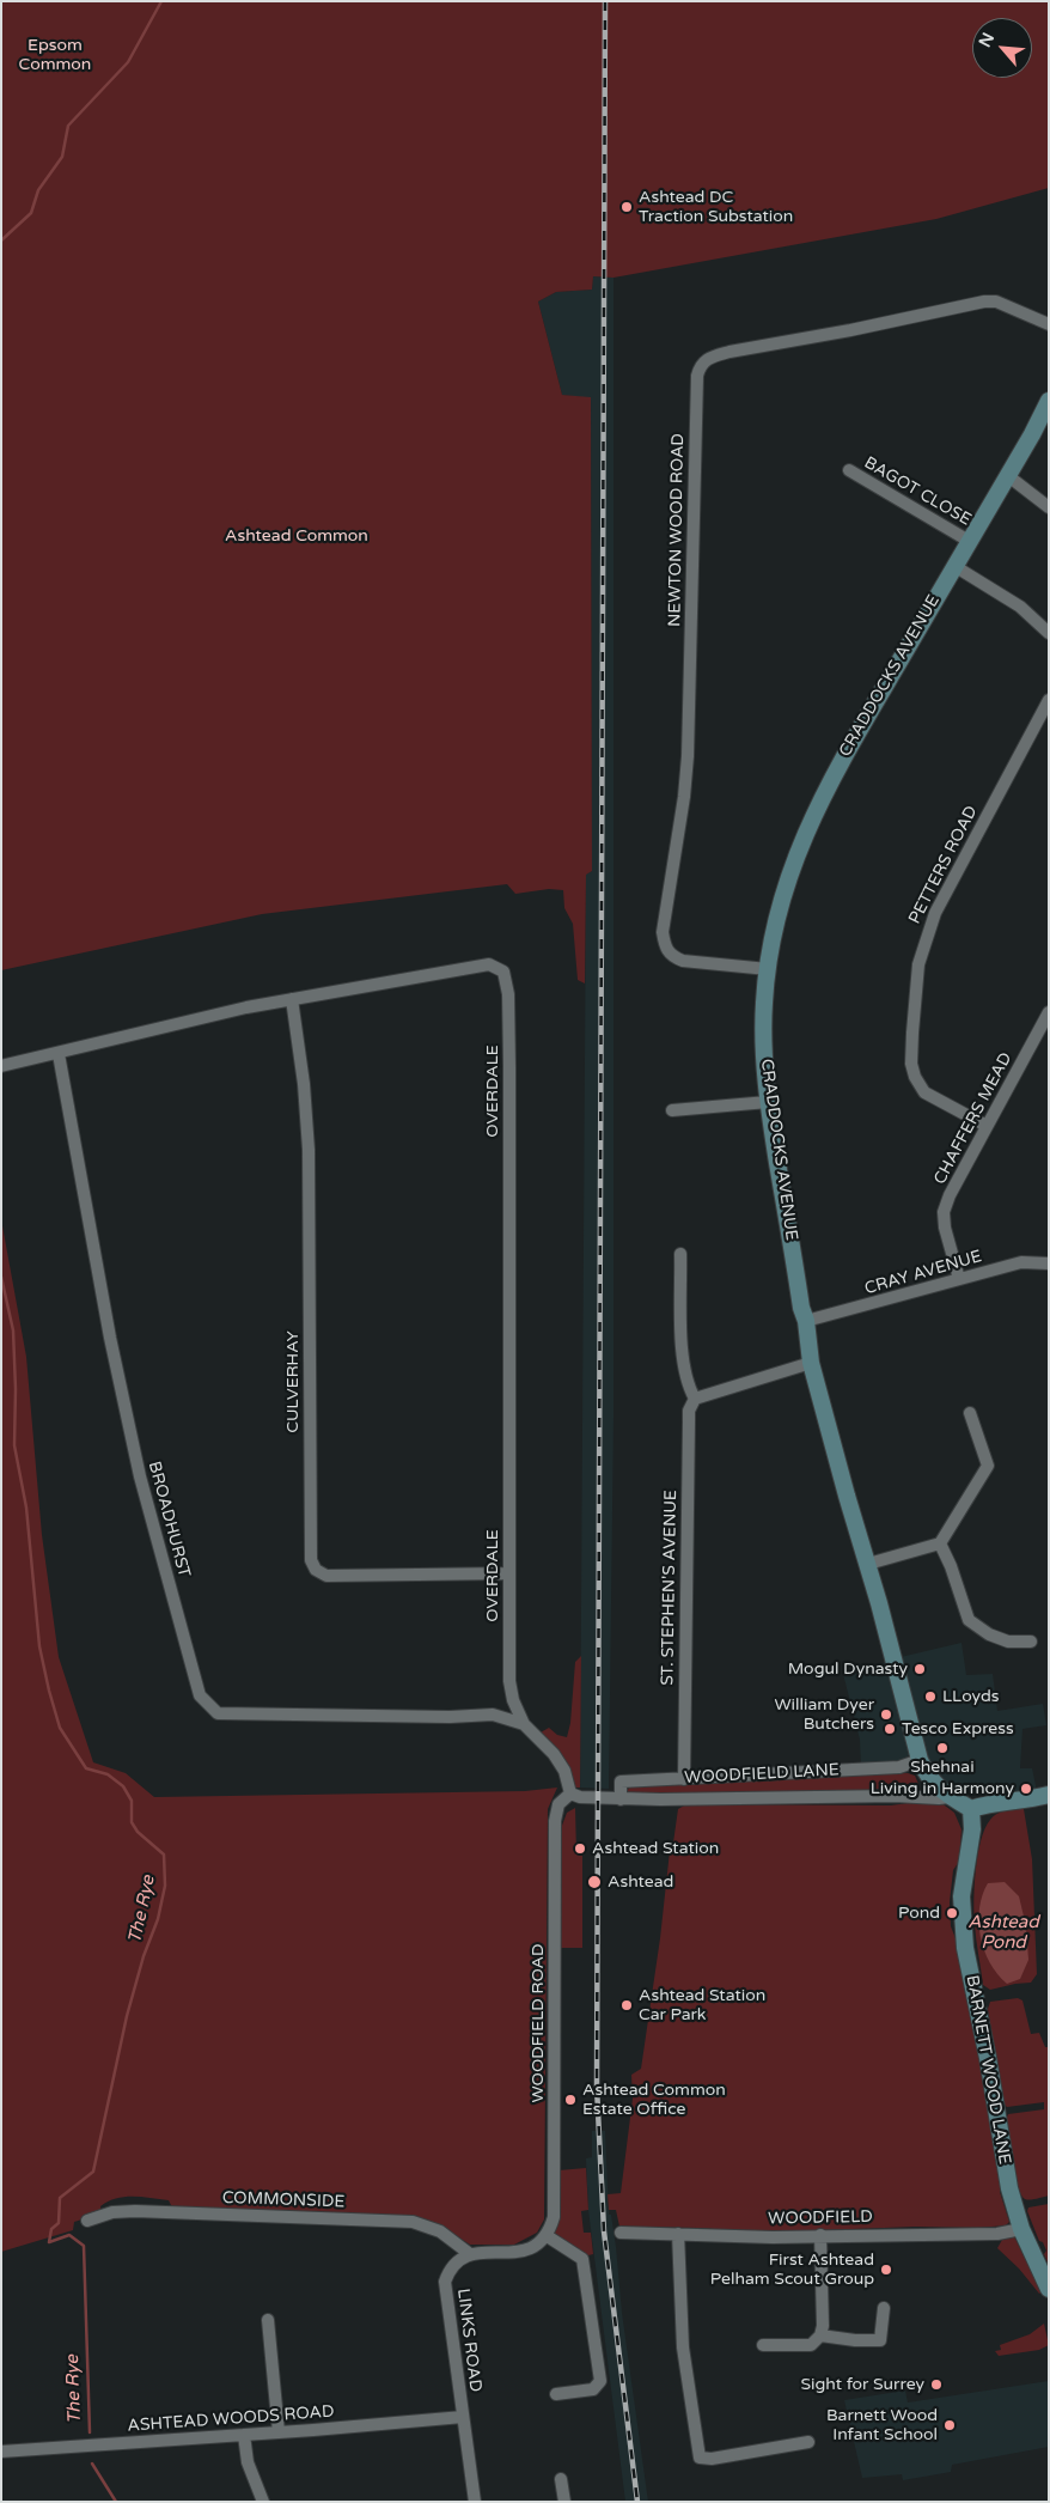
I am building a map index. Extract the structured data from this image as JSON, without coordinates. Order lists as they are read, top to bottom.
{
  "streets": {
    "street": [
      "BAGOT CLOSE",
      "NEWTON WOOD ROAD",
      "CRADDOCKS AVENUE",
      "PETTERS ROAD",
      "OVERDALE",
      "CHAFFERS MEAD",
      "CRAY AVENUE",
      "CULVERHAY",
      "BROADHURST",
      "ST. STEPHEN'S AVENUE",
      "WOODFIELD LANE",
      "WOODFIELD ROAD",
      "BARNETT WOOD LANE",
      "COMMONSIDE",
      "WOODFIELD",
      "LINKS ROAD",
      "ASHTEAD WOODS ROAD"
    ]
  },
  "crossings": [
    ["BAGOT CLOSE", "CRADDOCKS AVENUE"],
    ["NEWTON WOOD ROAD", "CRADDOCKS AVENUE"],
    ["CRADDOCKS AVENUE", "CRAY AVENUE"],
    ["CRADDOCKS AVENUE", "WOODFIELD LANE"],
    ["PETTERS ROAD", "CHAFFERS MEAD"],
    ["OVERDALE", "CULVERHAY"],
    ["OVERDALE", "BROADHURST"],
    ["CHAFFERS MEAD", "CRAY AVENUE"],
    ["BROADHURST", "WOODFIELD LANE"],
    ["BROADHURST", "WOODFIELD ROAD"],
    ["ST. STEPHEN'S AVENUE", "WOODFIELD LANE"],
    ["WOODFIELD LANE", "WOODFIELD ROAD"],
    ["WOODFIELD LANE", "BARNETT WOOD LANE"],
    ["BARNETT WOOD LANE", "WOODFIELD"],
    ["COMMONSIDE", "LINKS ROAD"],
    ["LINKS ROAD", "ASHTEAD WOODS ROAD"]
  ],
  "water": ["The Rye", "Ashtead Pond"],
  "parks": ["Epsom Common", "Ashtead Common"],
  "places": [
    "Ashtead DC Traction Substation",
    "Mogul Dynasty",
    "LLoyds",
    "William Dyer Butchers",
    "Tesco Express",
    "Shehnai",
    "Living in Harmony",
    "Ashtead Station",
    "Ashtead",
    "Pond",
    "Ashtead Station Car Park",
    "Ashtead Common Estate Office",
    "First Ashtead Pelham Scout Group",
    "Sight for Surrey",
    "Barnett Wood Infant School"
  ],
  "north": "top left"
}
